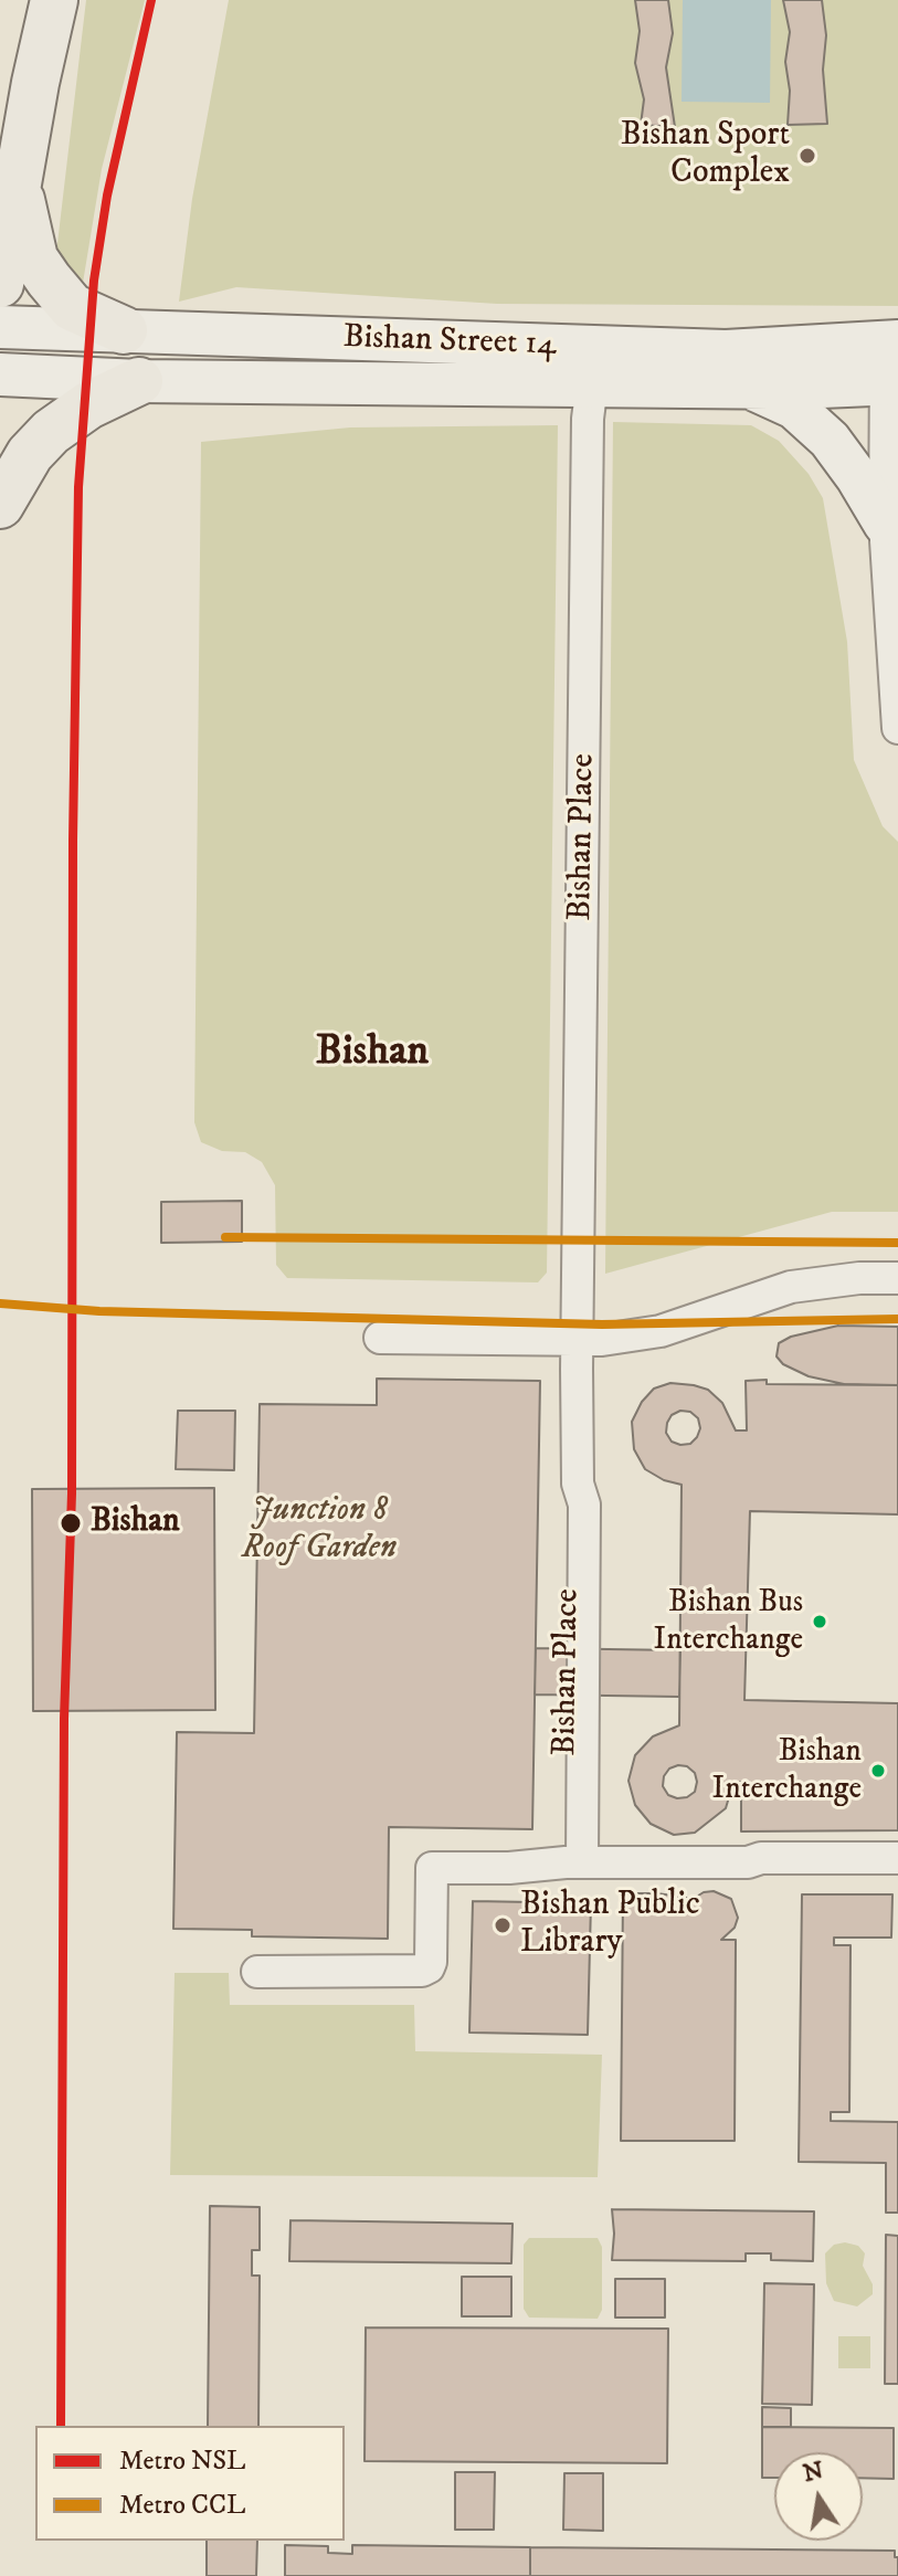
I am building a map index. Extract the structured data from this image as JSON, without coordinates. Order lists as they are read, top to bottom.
{
  "streets": {
    "street": ["Bishan Street 14", "Bishan Place"]
  },
  "crossings": [
    ["Bishan Street 14", "Bishan Place"]
  ],
  "districts": ["Bishan"],
  "parks": ["Junction 8 Roof Garden"],
  "places": [
    "Bishan Sport Complex",
    "Bishan",
    "Bishan Bus Interchange",
    "Bishan Interchange",
    "Bishan Public Library"
  ],
  "lines": ["metro line NSL", "metro line CCL"],
  "legend": ["Metro NSL", "Metro CCL"],
  "north": "top"
}
